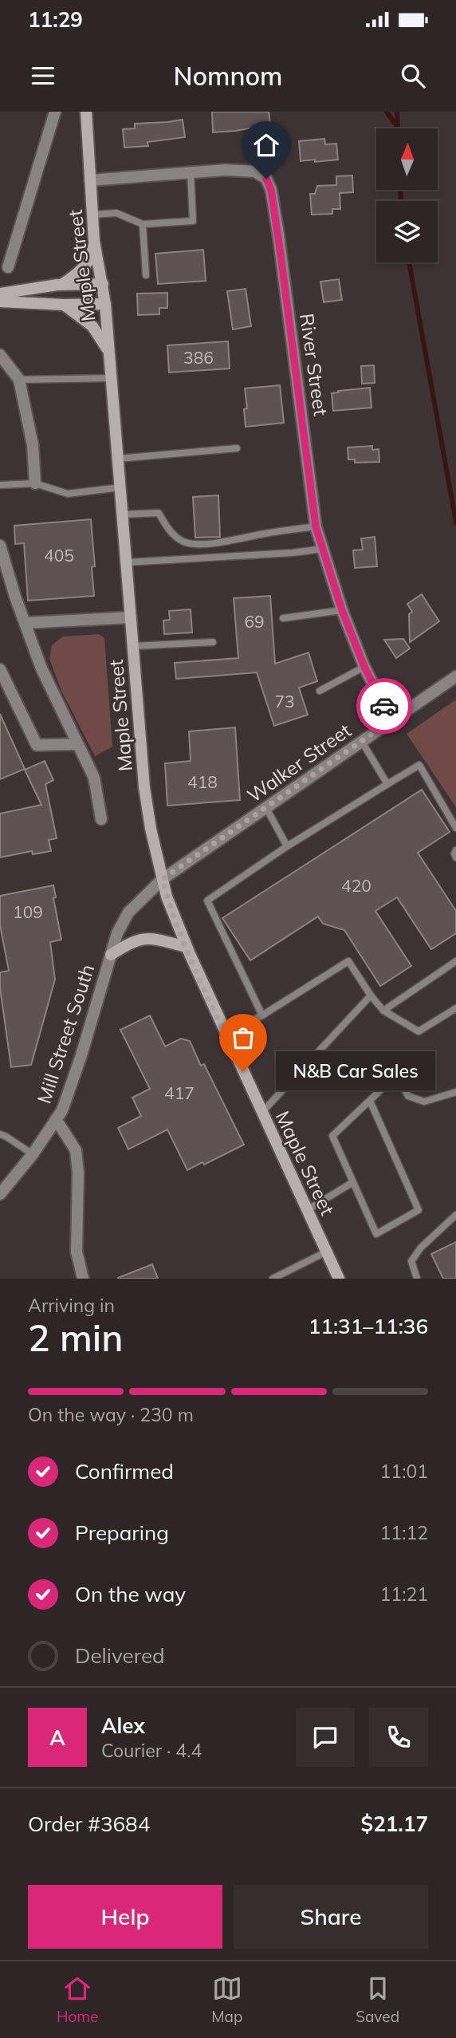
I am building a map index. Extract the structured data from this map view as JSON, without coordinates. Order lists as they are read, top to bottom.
{
  "streets": {
    "main road": ["Maple Street"],
    "street": ["River Street", "Walker Street", "Mill Street South"]
  },
  "crossings": [
    ["Maple Street", "River Street"],
    ["Maple Street", "Walker Street"],
    ["Maple Street", "Mill Street South"],
    ["River Street", "Walker Street"],
    ["Walker Street", "Mill Street South"]
  ],
  "places": ["N&B Car Sales"],
  "house_numbers": [
    "386",
    "405",
    "69",
    "73",
    "418",
    "420",
    "109",
    "417"
  ],
  "north": "top",
  "page": {
    "status": "11:29",
    "header": "Nomnom",
    "bubble": "N&B Car Sales",
    "heading": ["2 min", "Arriving in", "11:31–11:36"],
    "panel": [
      "Alex",
      "Courier · 4.4",
      "Order #3684",
      "$21.17"
    ],
    "bar": "On the way · 230 m",
    "list": [
      ["Confirmed", "11:01"],
      ["Preparing", "11:12"],
      ["On the way", "11:21"],
      "Delivered"
    ],
    "round": "A",
    "buttons": ["Help", "Share"],
    "tabs": ["Home", "Map", "Saved"]
  }
}
